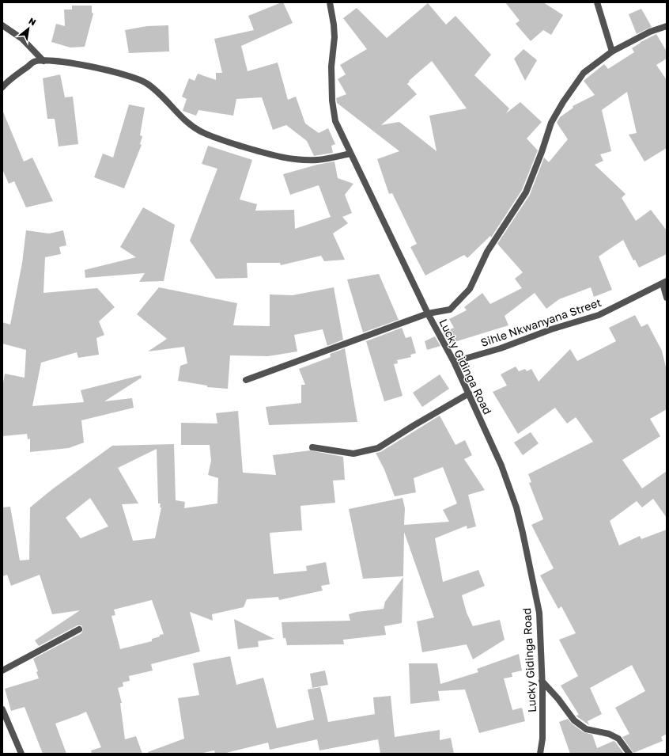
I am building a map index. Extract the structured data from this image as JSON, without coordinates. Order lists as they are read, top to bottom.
{
  "streets": {
    "street": ["Sihle Nkwanyana Street", "Lucky Gidinga Road"]
  },
  "crossings": [
    ["Sihle Nkwanyana Street", "Lucky Gidinga Road"]
  ],
  "north": "top right"
}
